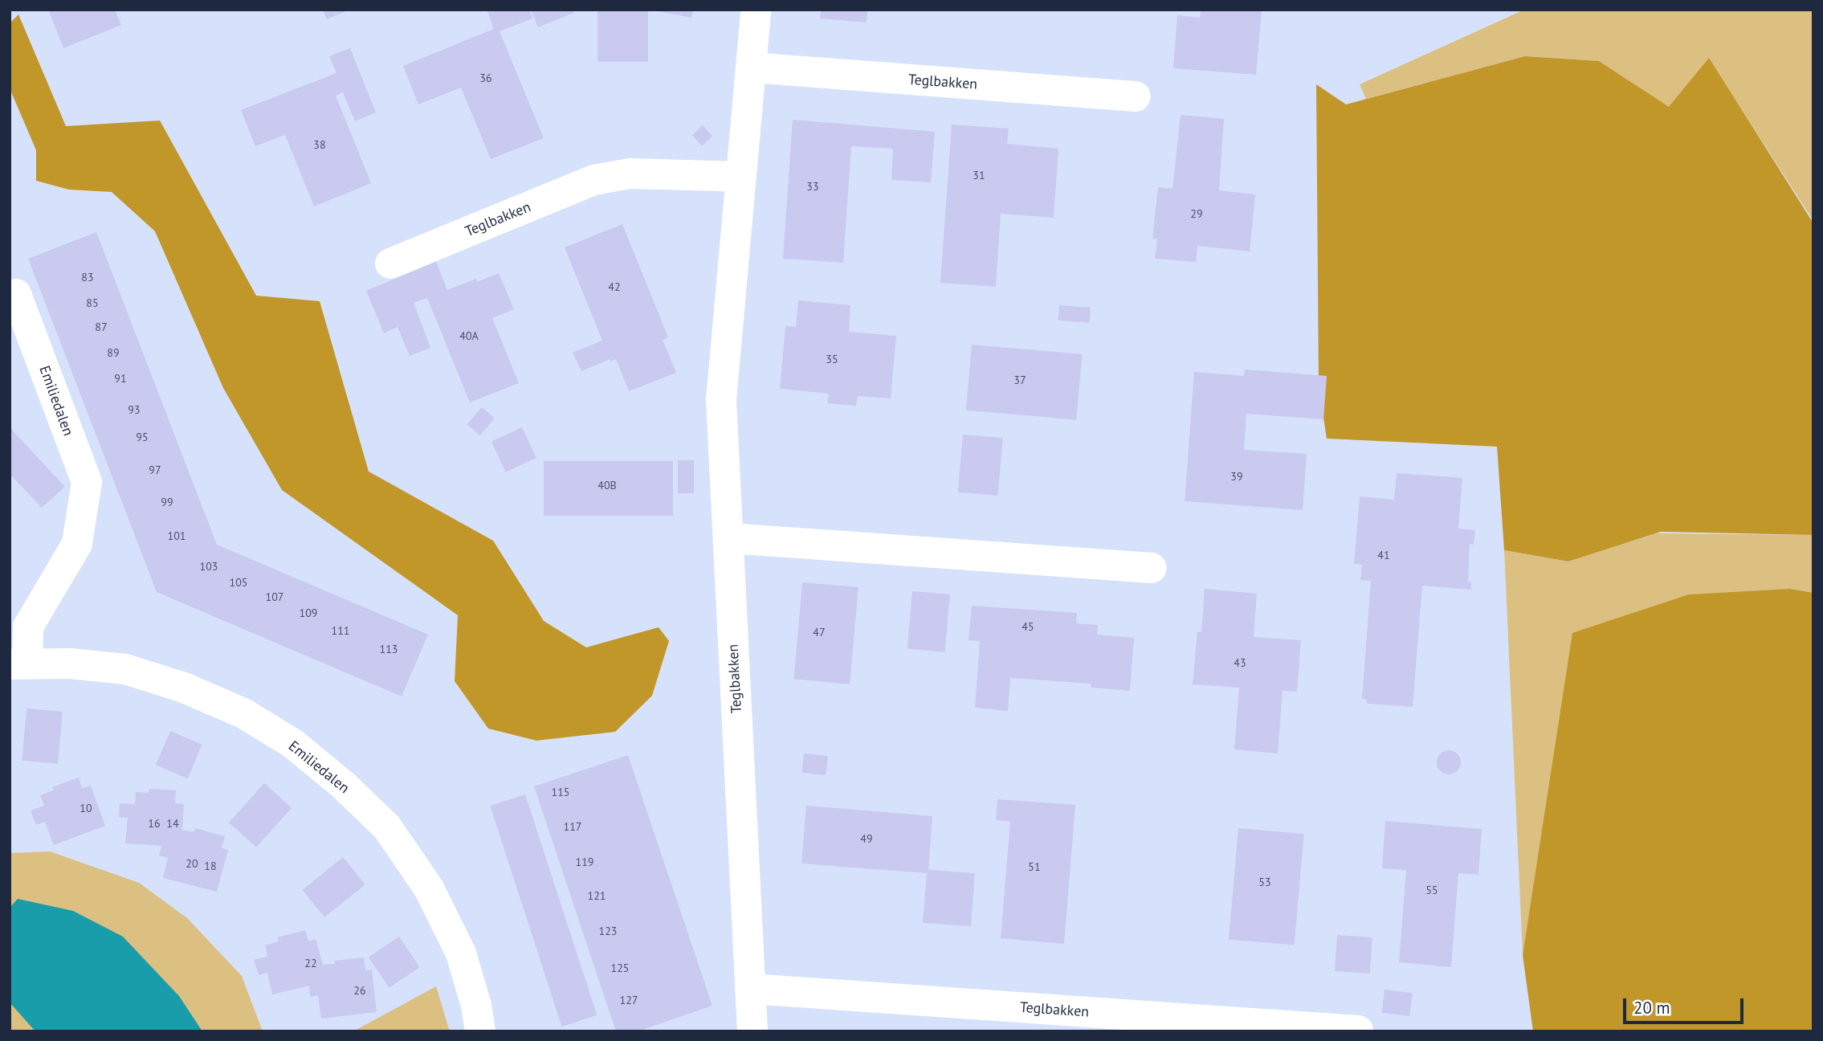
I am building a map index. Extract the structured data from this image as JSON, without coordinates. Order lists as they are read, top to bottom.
{
  "streets": {
    "street": ["Teglbakken", "Emiliedalen"]
  },
  "house_numbers": [
    "36",
    "38",
    "31",
    "33",
    "29",
    "83",
    "42",
    "85",
    "87",
    "40A",
    "89",
    "35",
    "91",
    "37",
    "93",
    "95",
    "97",
    "39",
    "40B",
    "99",
    "101",
    "41",
    "103",
    "105",
    "107",
    "109",
    "45",
    "111",
    "47",
    "113",
    "43",
    "115",
    "10",
    "16",
    "14",
    "117",
    "49",
    "119",
    "20",
    "18",
    "51",
    "53",
    "55",
    "121",
    "123",
    "22",
    "125",
    "26",
    "127"
  ],
  "scale_bar": "20 m"
}
